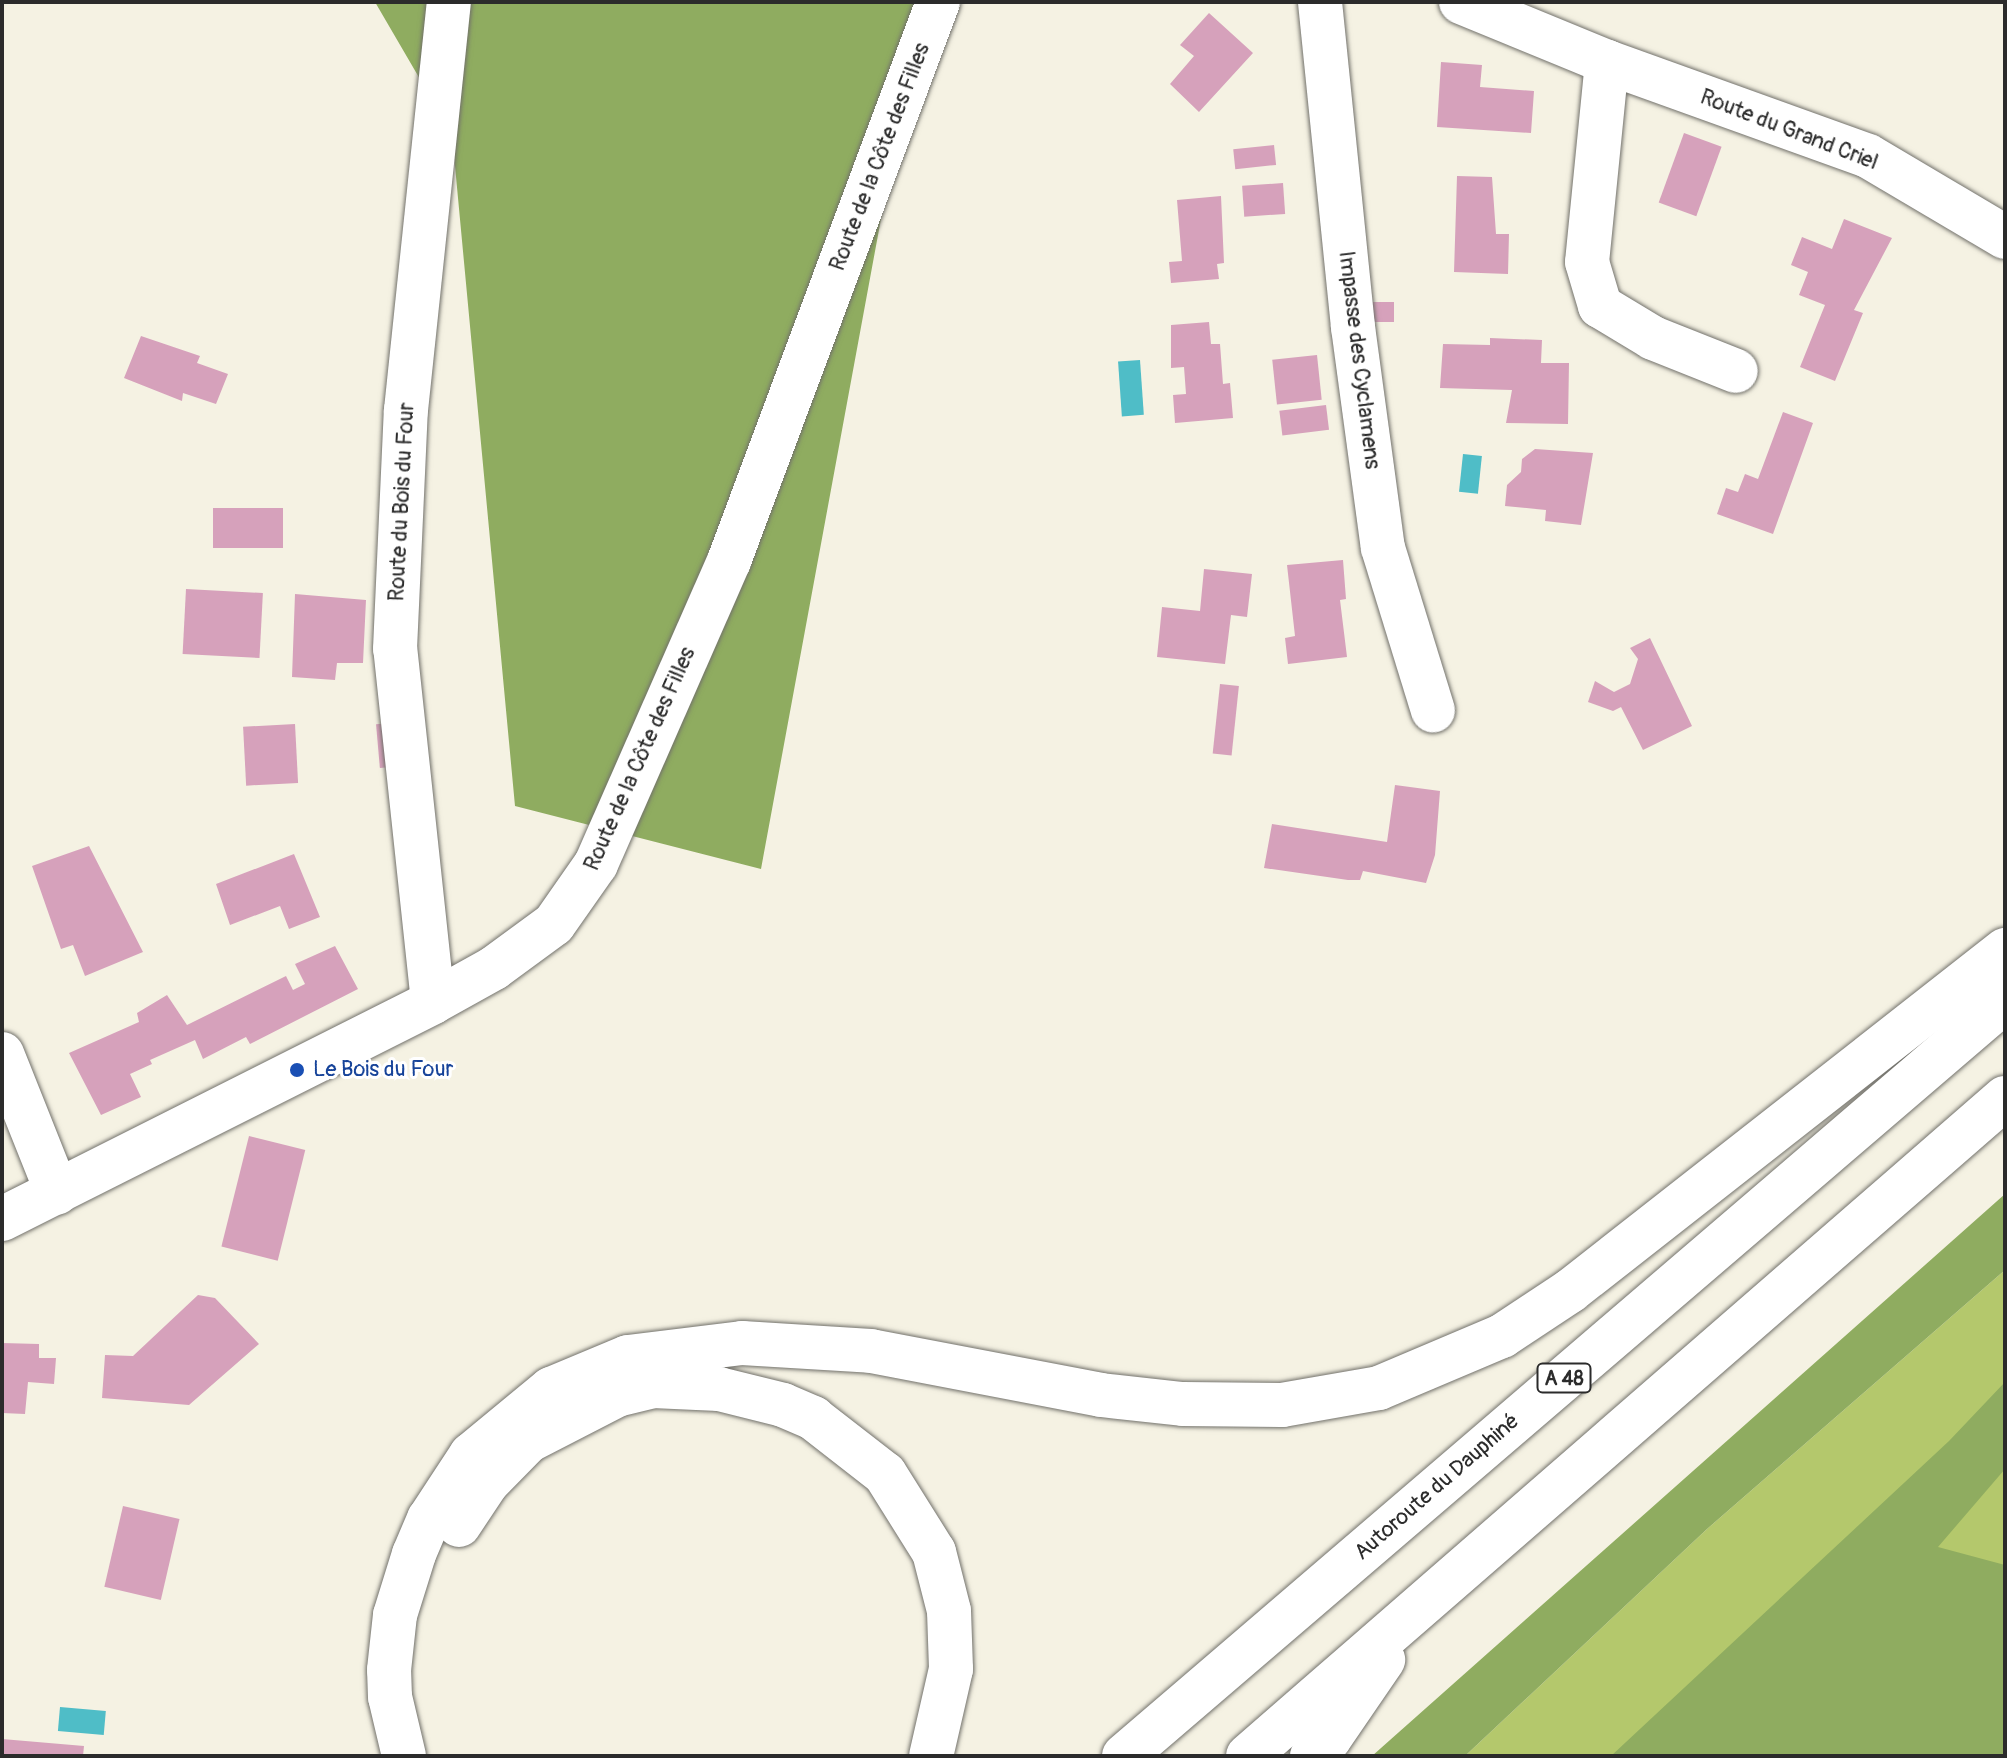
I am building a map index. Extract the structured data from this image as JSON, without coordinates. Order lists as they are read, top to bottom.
{
  "streets": {
    "main road": [
      "Route du Grand Criel",
      "Route de la Côte des Filles",
      "Impasse des Cyclamens",
      "Route du Bois du Four",
      "A 48",
      "Autoroute du Dauphiné"
    ]
  },
  "crossings": [
    ["Route de la Côte des Filles", "Route du Bois du Four"]
  ],
  "places": ["Le Bois du Four"]
}
